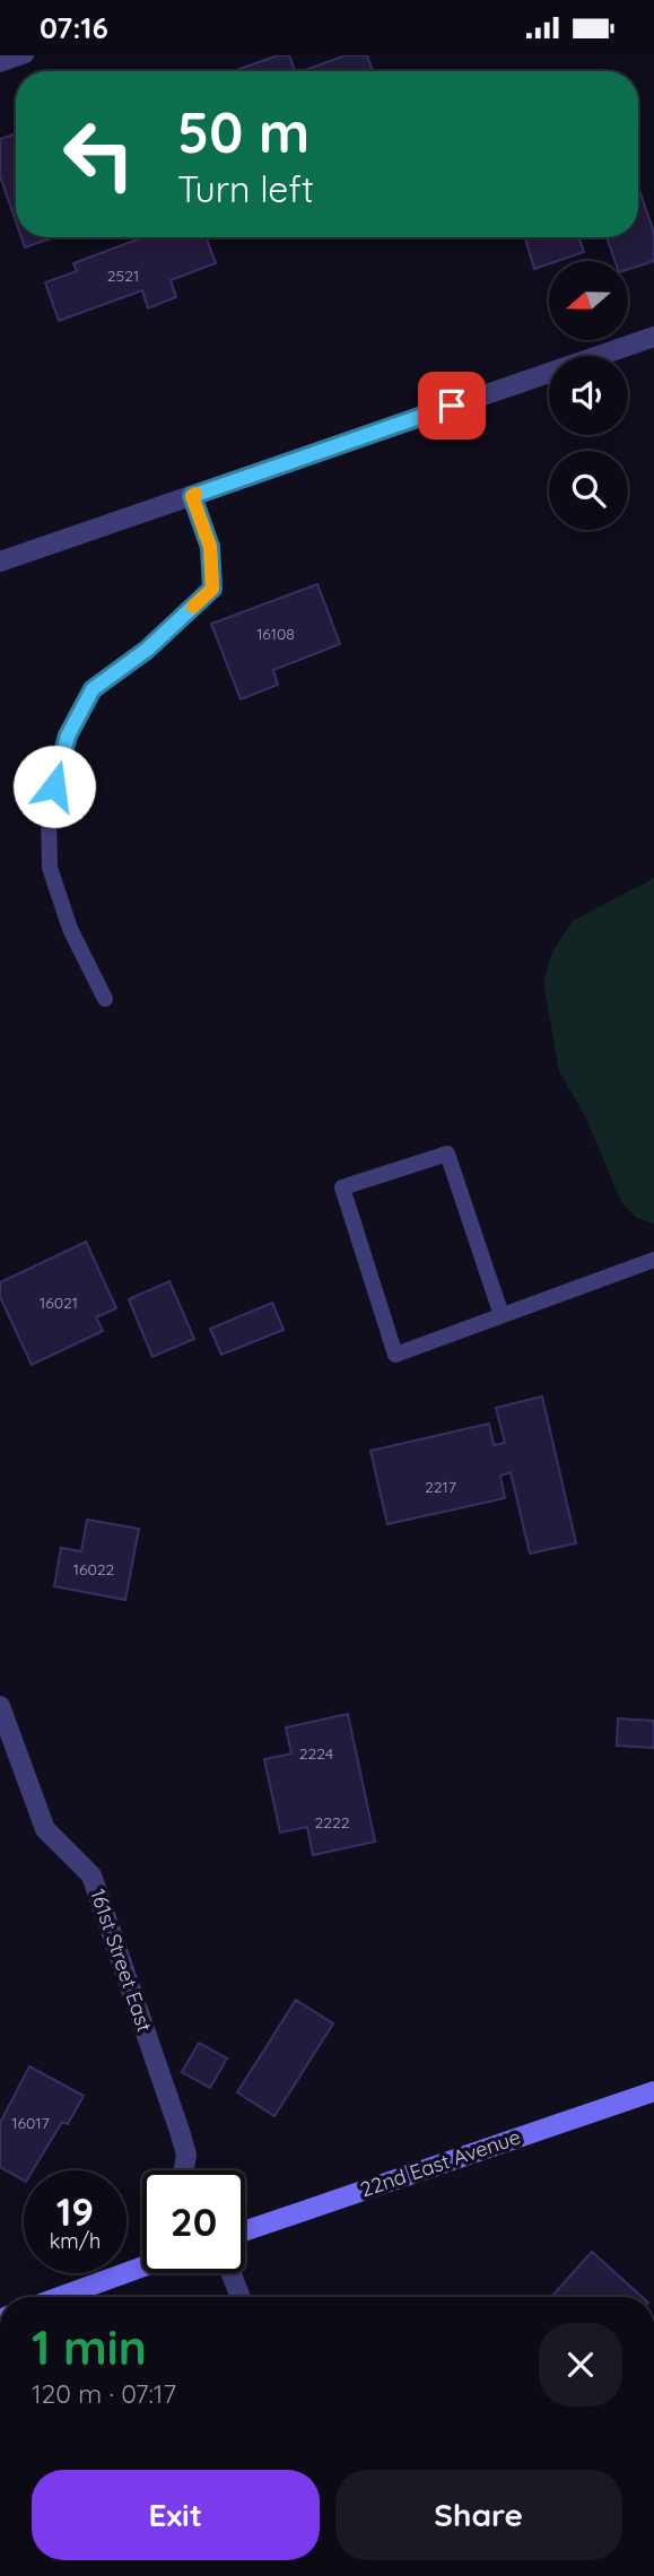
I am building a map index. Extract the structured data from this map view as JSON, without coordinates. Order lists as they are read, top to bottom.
{
  "streets": {
    "street": ["161st Street East", "22nd East Avenue"]
  },
  "house_numbers": [
    "2521",
    "16108",
    "16021",
    "2217",
    "16022",
    "2224",
    "2222",
    "16017"
  ],
  "north": "left",
  "page": {
    "status": "07:16",
    "turn": ["50 m", "Turn left"],
    "speed": "19 km/h",
    "limit": "20",
    "heading": ["1 min", "120 m · 07:17"],
    "buttons": ["Exit", "Share"]
  }
}
